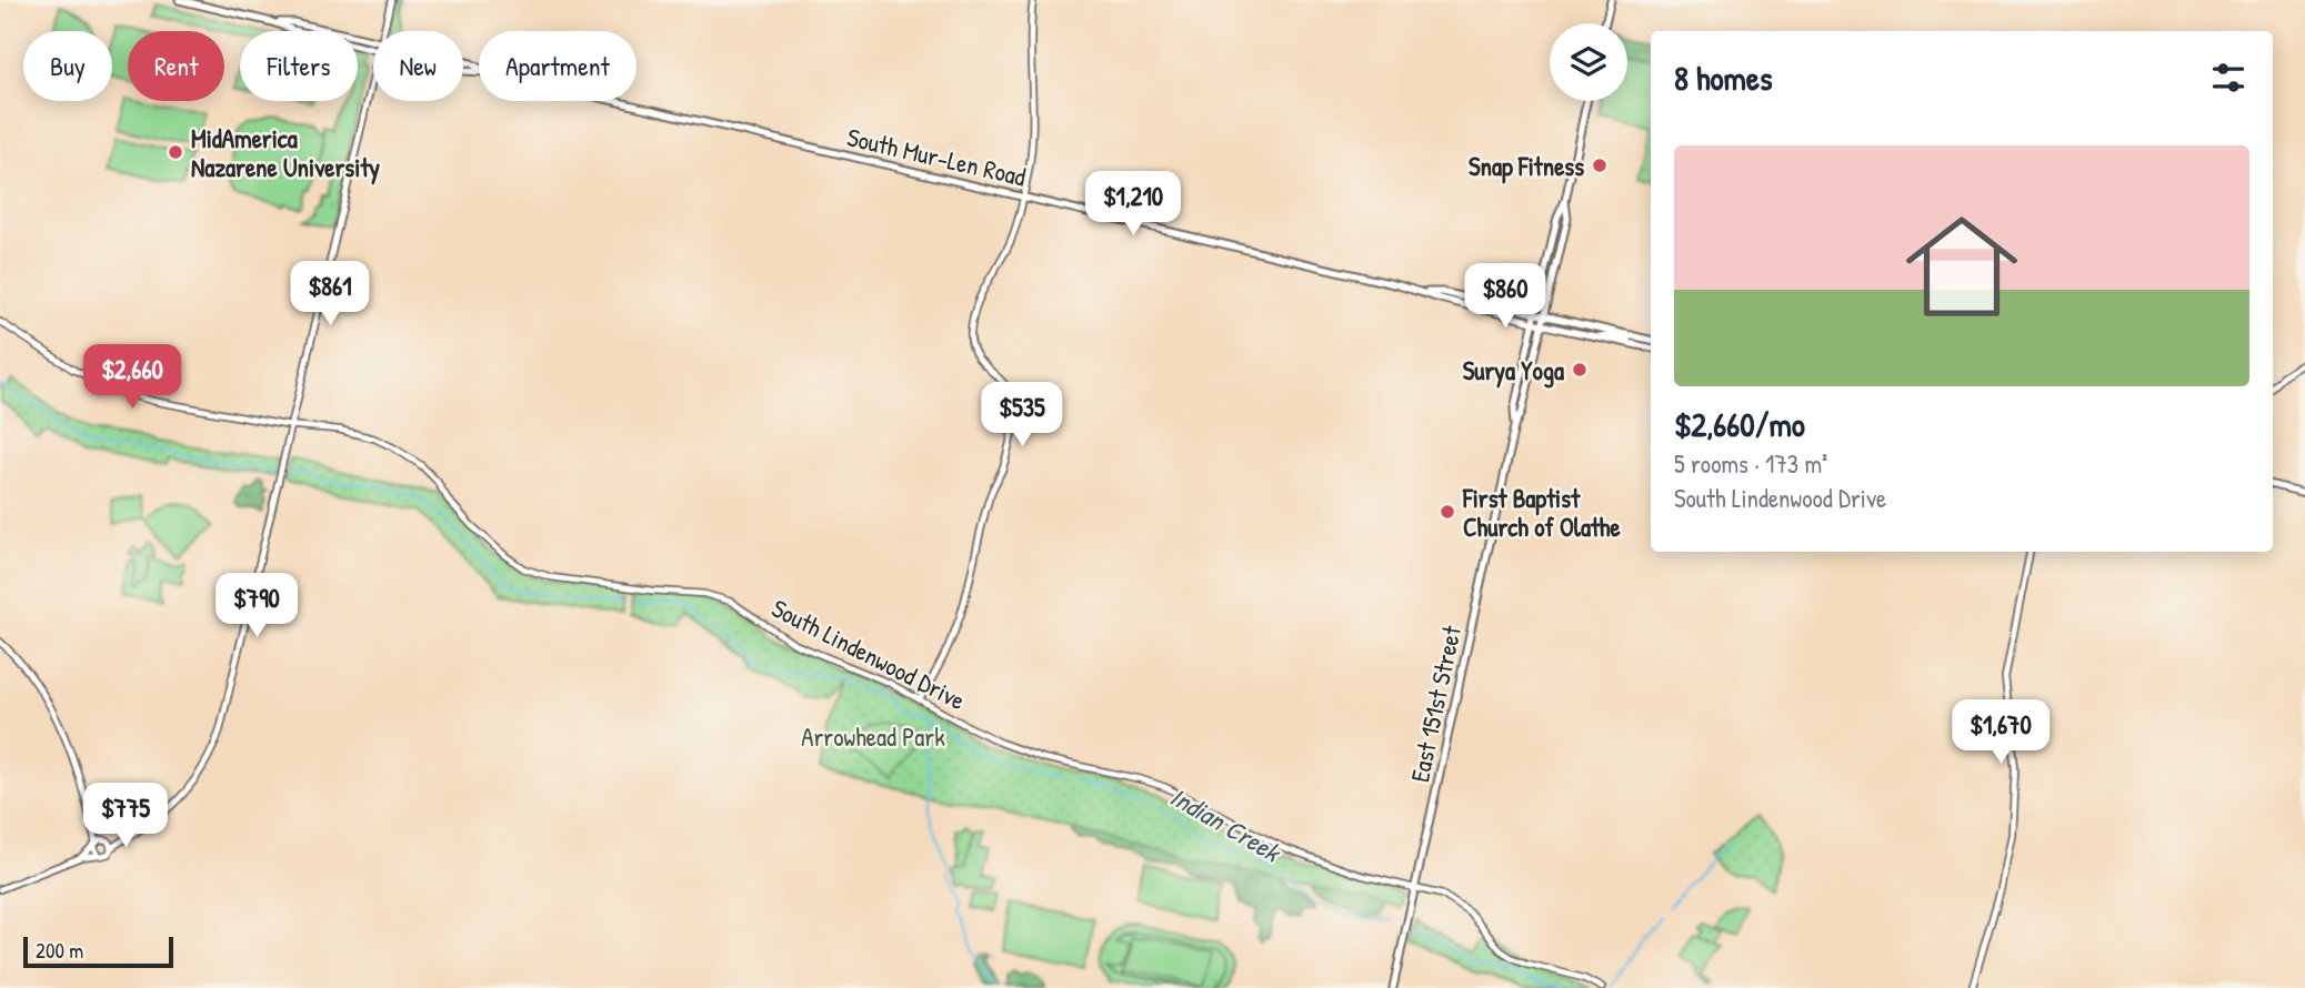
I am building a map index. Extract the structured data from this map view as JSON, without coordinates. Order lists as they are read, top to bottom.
{
  "streets": {
    "main road": ["South Mur-Len Road", "East 151st Street"],
    "street": ["South Lindenwood Drive"]
  },
  "crossings": [
    ["South Mur-Len Road", "East 151st Street"],
    ["South Lindenwood Drive", "East 151st Street"]
  ],
  "water": ["Indian Creek"],
  "parks": ["Arrowhead Park"],
  "places": [
    "MidAmerica Nazarene University",
    "Snap Fitness",
    "Surya Yoga",
    "First Baptist Church of Olathe"
  ],
  "scale_bar": "200 m",
  "page": {
    "chip": [
      "Buy",
      "Rent",
      "Filters",
      "New",
      "Apartment"
    ],
    "heading": "8 homes",
    "list": [
      {
        "name": "$2,660/mo",
        "note": "5 rooms · 173 m² · South Lindenwood Drive"
      }
    ],
    "price": [
      "$1,210",
      "$861",
      "$860",
      "$2,660",
      "$535",
      "$790",
      "$1,670",
      "$775"
    ],
    "scale": "200 m"
  }
}
